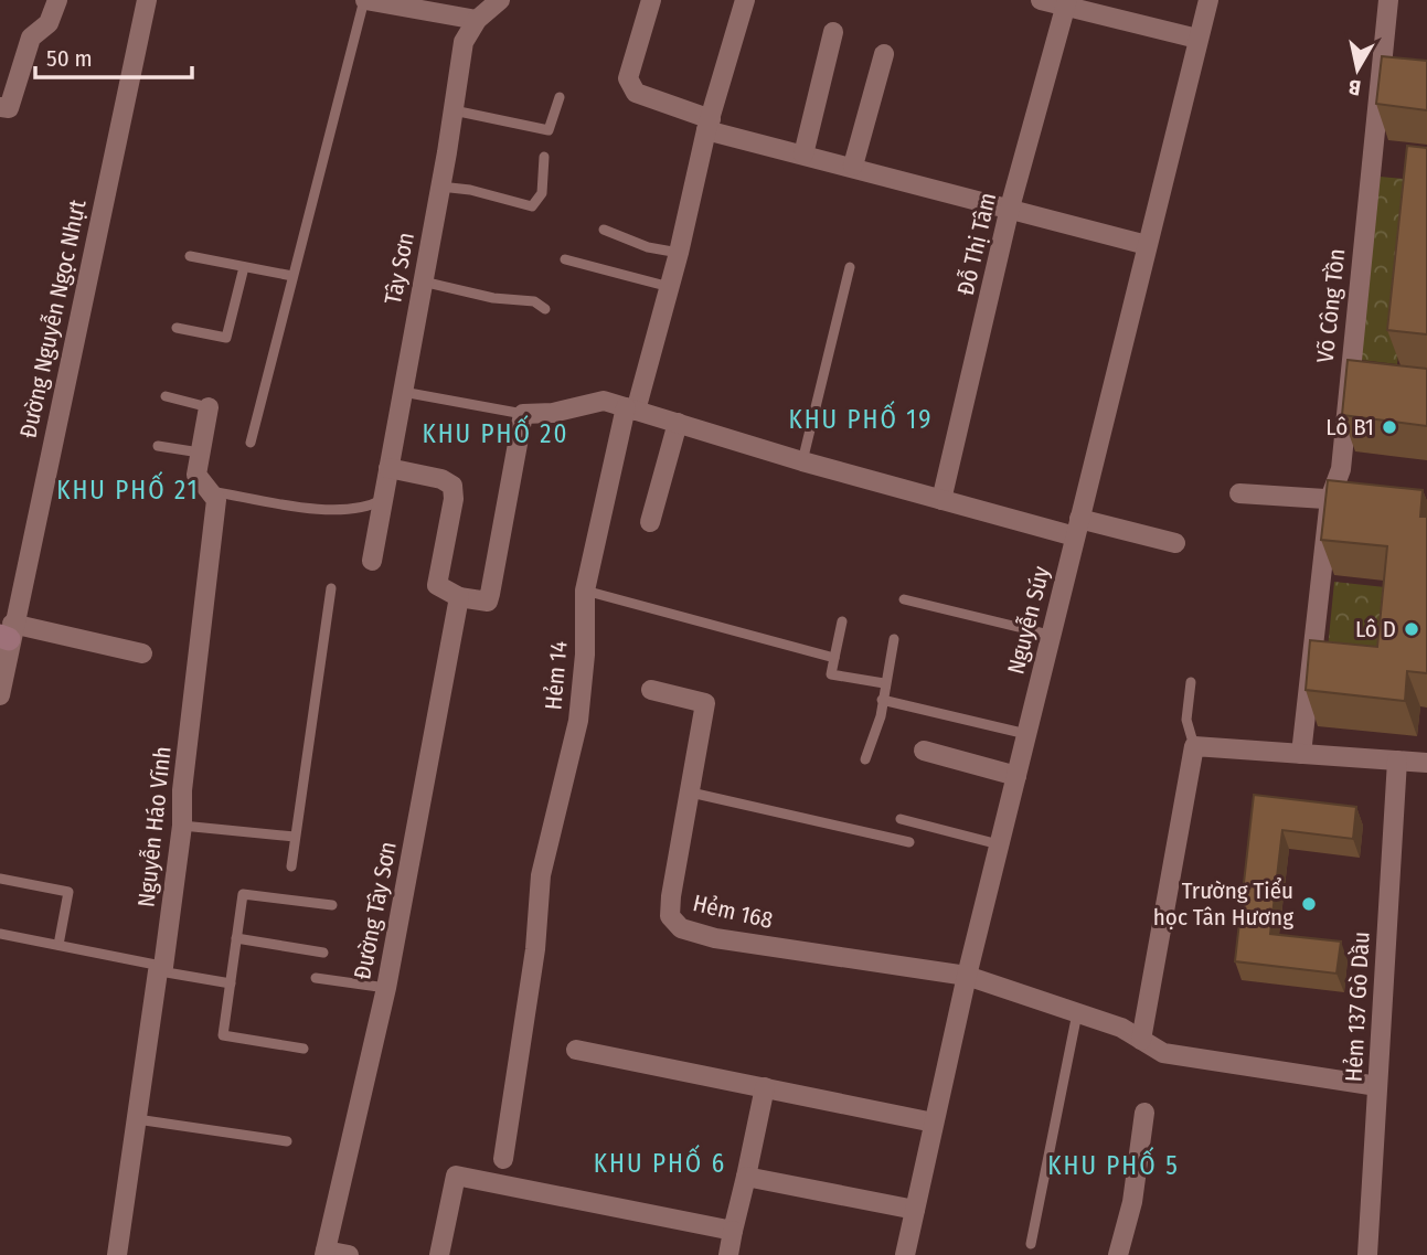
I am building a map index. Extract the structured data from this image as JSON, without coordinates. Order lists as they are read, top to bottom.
{
  "streets": {
    "street": [
      "Đỗ Thị Tâm",
      "Tây Sơn",
      "Võ Công Tồn",
      "Đường Nguyễn Ngọc Nhựt",
      "Nguyễn Súy",
      "Hẻm 14",
      "Nguyễn Háo Vĩnh",
      "Đường Tây Sơn",
      "Hẻm 168",
      "Hẻm 137 Gò Dầu"
    ]
  },
  "crossings": [
    ["Nguyễn Súy", "Hẻm 168"],
    ["Hẻm 168", "Hẻm 137 Gò Dầu"]
  ],
  "districts": [
    "KHU PHỐ 19",
    "KHU PHỐ 20",
    "KHU PHỐ 21",
    "KHU PHỐ 6",
    "KHU PHỐ 5"
  ],
  "places": ["Lô B1", "Lô D", "Trường Tiểu học Tân Hương"],
  "scale_bar": "50 m",
  "north": "bottom"
}
